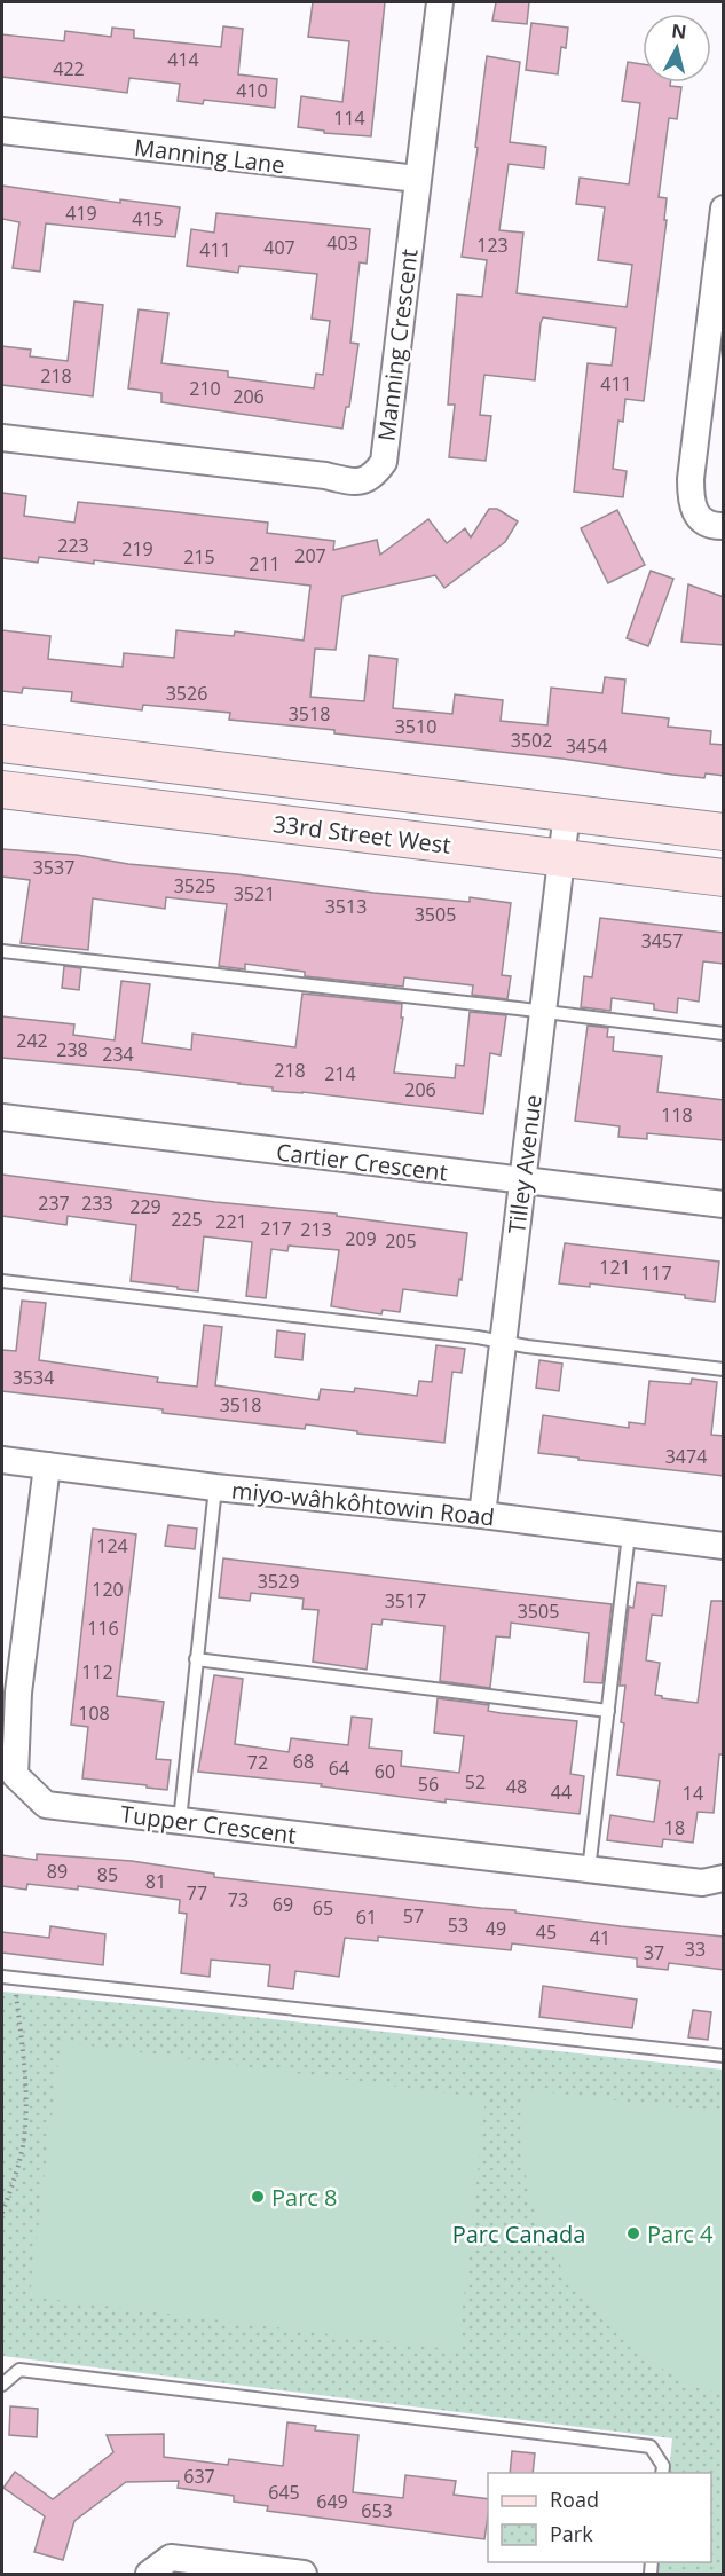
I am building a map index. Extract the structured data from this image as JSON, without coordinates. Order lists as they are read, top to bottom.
{
  "streets": {
    "main road": ["33rd Street West"],
    "street": [
      "Manning Lane",
      "Manning Crescent",
      "Cartier Crescent",
      "Tilley Avenue",
      "miyo-wâhkôhtowin Road",
      "Tupper Crescent"
    ]
  },
  "crossings": [
    ["Manning Lane", "Manning Crescent"],
    ["33rd Street West", "Tilley Avenue"],
    ["Cartier Crescent", "Tilley Avenue"],
    ["Tilley Avenue", "miyo-wâhkôhtowin Road"],
    ["miyo-wâhkôhtowin Road", "Tupper Crescent"]
  ],
  "parks": ["Parc Canada"],
  "places": ["Parc 8", "Parc 4"],
  "house_numbers": [
    "414",
    "422",
    "410",
    "114",
    "419",
    "415",
    "403",
    "123",
    "407",
    "411",
    "218",
    "411",
    "210",
    "206",
    "223",
    "219",
    "207",
    "215",
    "211",
    "3526",
    "3518",
    "3510",
    "3502",
    "3454",
    "3537",
    "3525",
    "3521",
    "3513",
    "3505",
    "3457",
    "242",
    "238",
    "234",
    "218",
    "214",
    "206",
    "118",
    "237",
    "233",
    "229",
    "225",
    "221",
    "217",
    "213",
    "209",
    "205",
    "121",
    "117",
    "3534",
    "3518",
    "3474",
    "124",
    "3529",
    "120",
    "3517",
    "3505",
    "116",
    "112",
    "108",
    "68",
    "72",
    "64",
    "60",
    "52",
    "56",
    "48",
    "44",
    "14",
    "18",
    "89",
    "85",
    "81",
    "77",
    "73",
    "69",
    "65",
    "57",
    "61",
    "53",
    "49",
    "45",
    "41",
    "33",
    "37",
    "637",
    "645",
    "649",
    "653"
  ],
  "legend": ["Road", "Park"],
  "north": "top"
}
